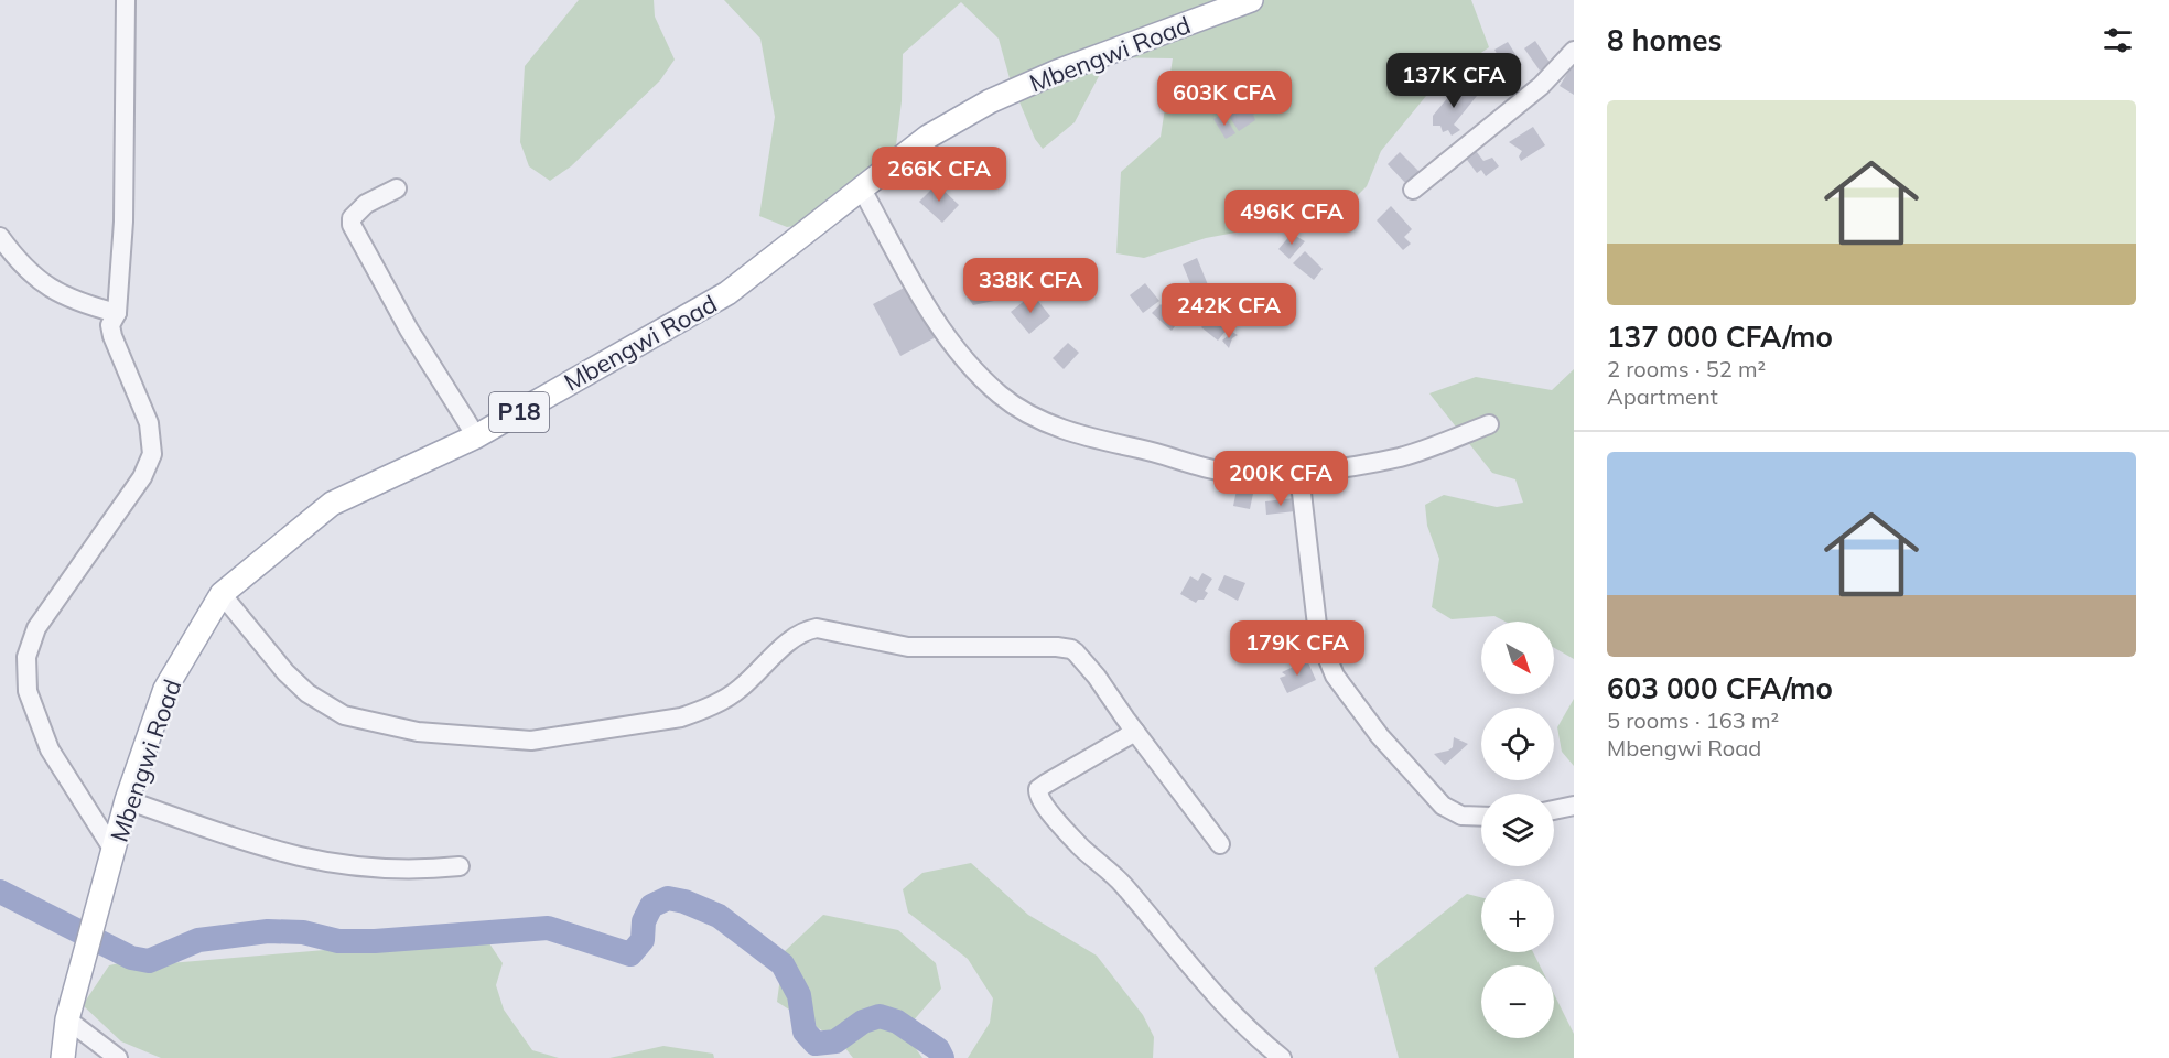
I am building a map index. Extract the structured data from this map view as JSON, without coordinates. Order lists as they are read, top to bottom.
{
  "streets": {
    "main road": ["Mbengwi Road", "P18"]
  },
  "north": "bottom right",
  "page": {
    "heading": "8 homes",
    "price": [
      "137K CFA",
      "603K CFA",
      "266K CFA",
      "496K CFA",
      "338K CFA",
      "242K CFA",
      "200K CFA",
      "179K CFA"
    ],
    "list": [
      {
        "name": "137 000 CFA/mo",
        "note": "2 rooms · 52 m² · Apartment"
      },
      {
        "name": "603 000 CFA/mo",
        "note": "5 rooms · 163 m² · Mbengwi Road"
      }
    ],
    "map_buttons": ["+", "−"]
  }
}
